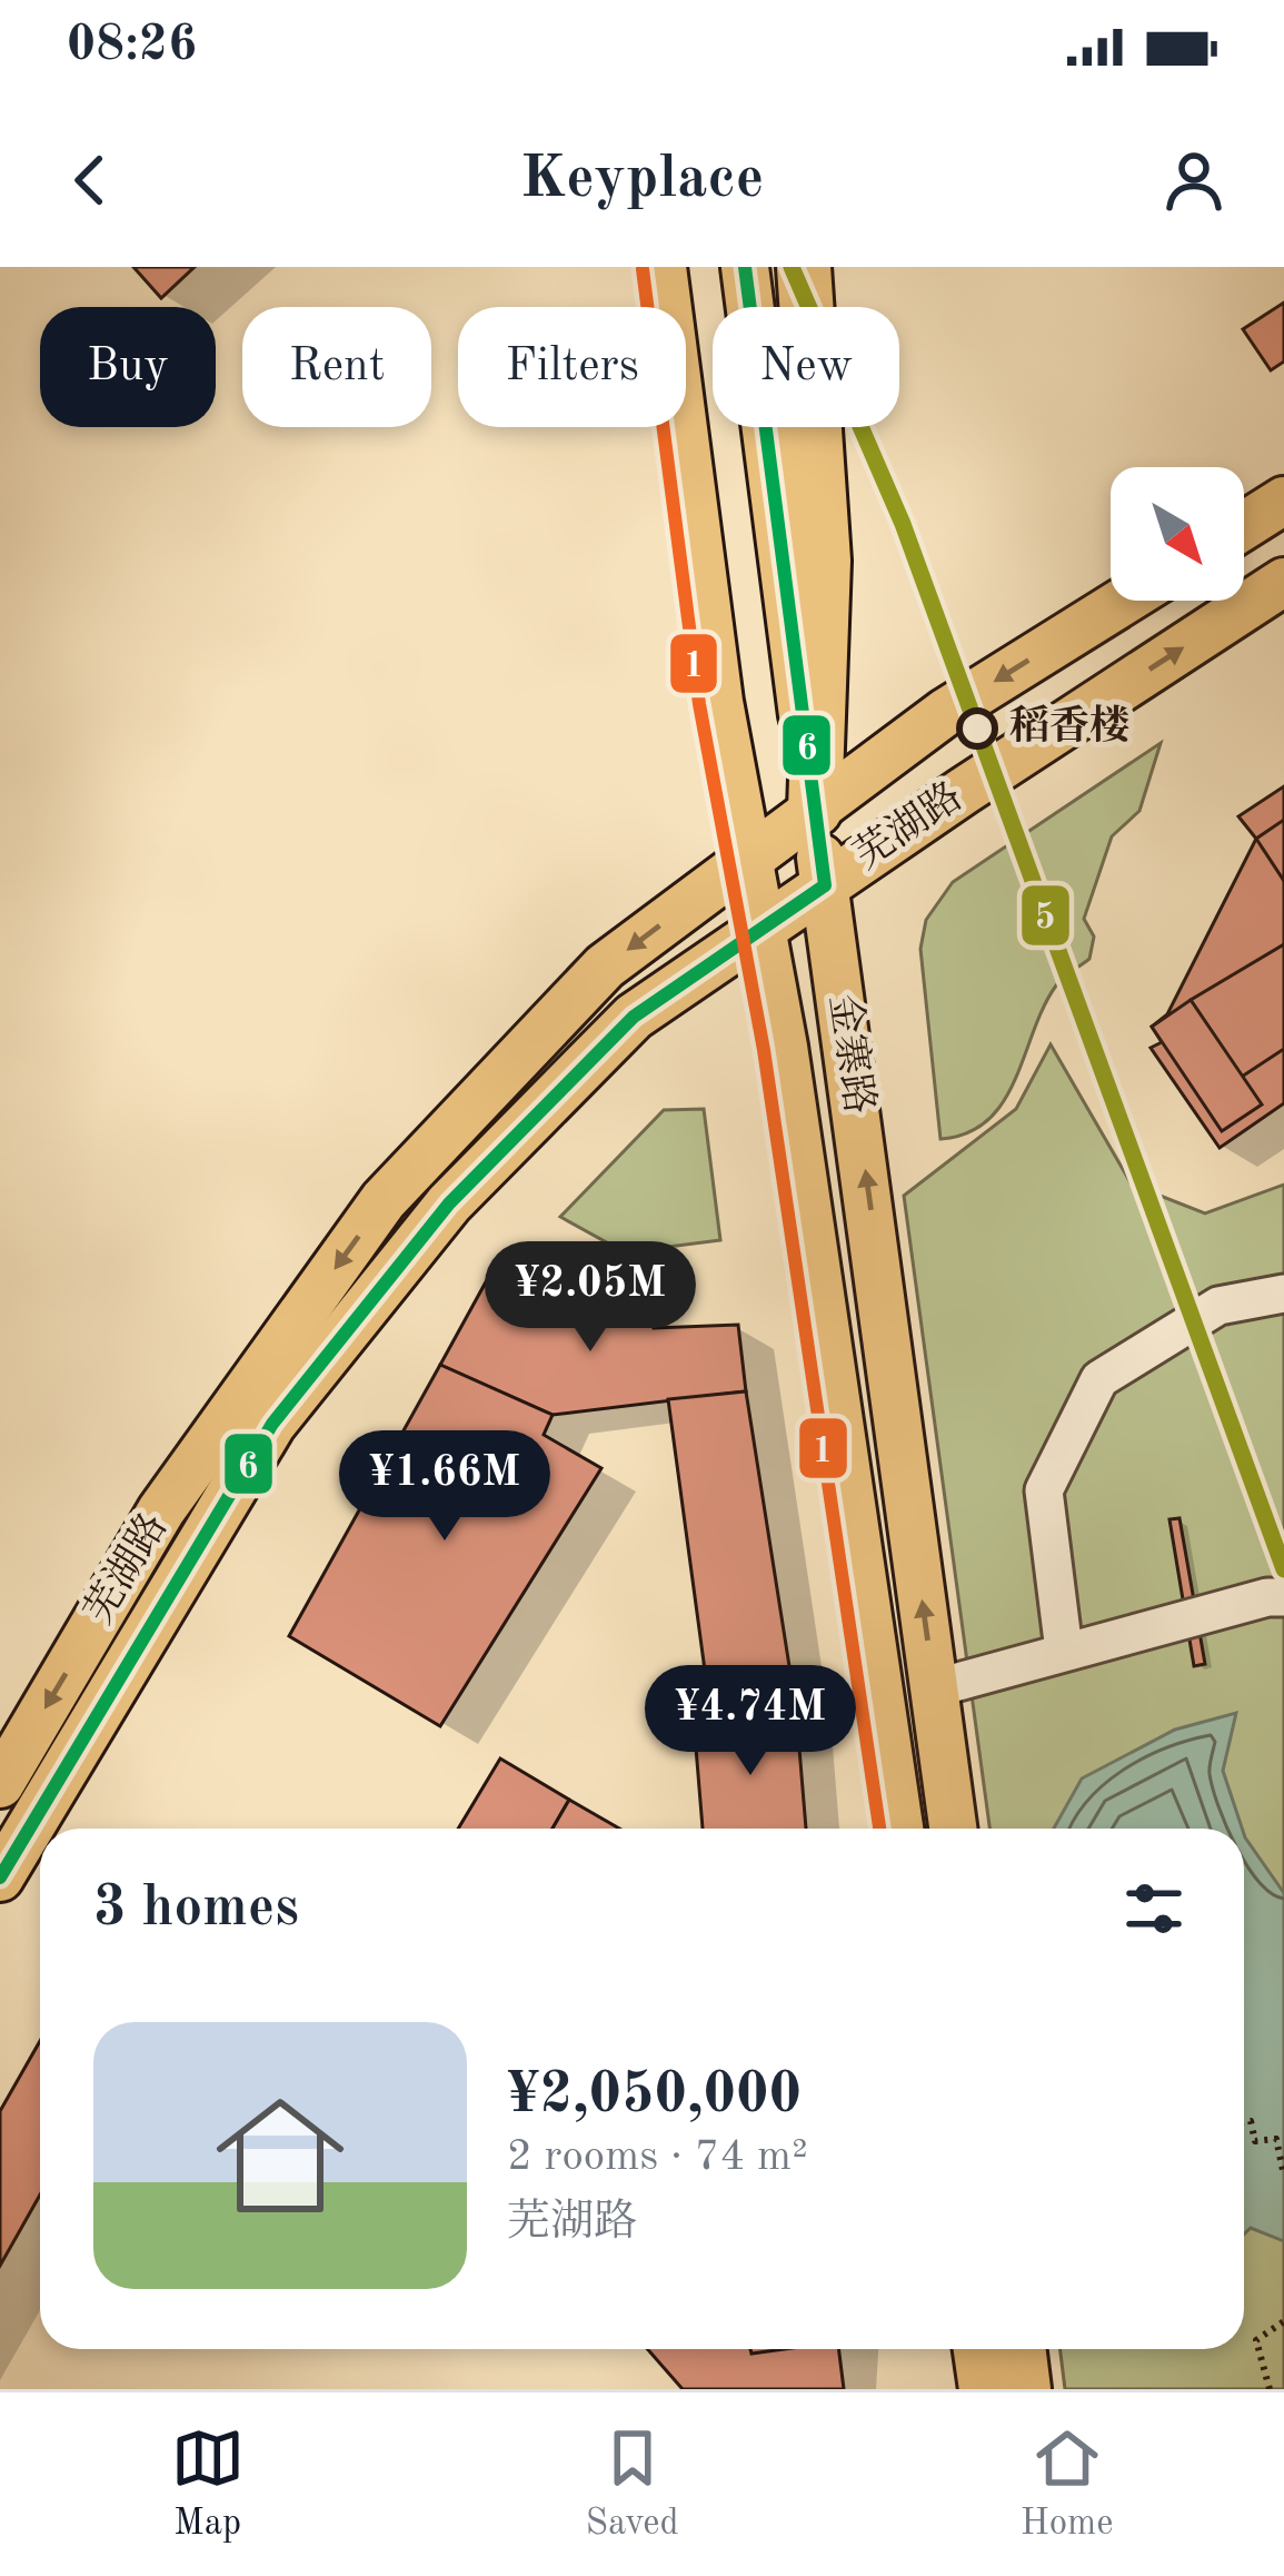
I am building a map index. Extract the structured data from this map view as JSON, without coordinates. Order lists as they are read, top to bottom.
{
  "streets": {
    "main road": ["芜湖路", "金寨路"]
  },
  "crossings": [
    ["芜湖路", "金寨路"]
  ],
  "places": ["稻香楼"],
  "lines": ["transit line 5", "transit line 6", "transit line 1"],
  "north": "bottom right",
  "page": {
    "status": "08:26",
    "header": "Keyplace",
    "chip": [
      "Buy",
      "Rent",
      "Filters",
      "New"
    ],
    "price": ["¥2.05M", "¥1.66M", "¥4.74M"],
    "heading": "3 homes",
    "list": [
      {
        "name": "¥2,050,000",
        "note": "2 rooms · 74 m² · 芜湖路"
      }
    ],
    "tabs": ["Map", "Saved", "Home"]
  }
}
